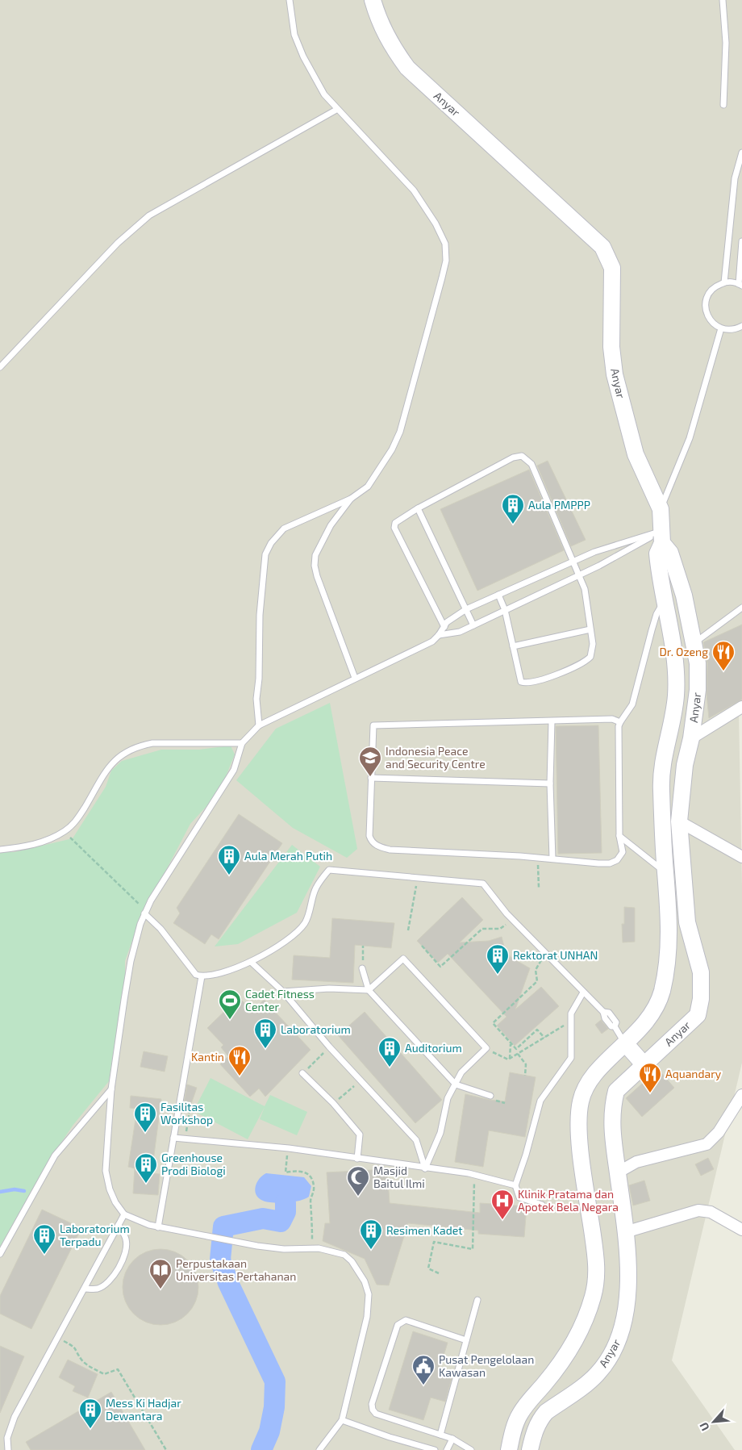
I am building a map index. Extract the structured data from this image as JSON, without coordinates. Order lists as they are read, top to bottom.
{
  "streets": {
    "street": ["Anyar"]
  },
  "places": {
    "building": [
      "Aula PMPPP",
      "Aula Merah Putih",
      "Rektorat UNHAN",
      "Laboratorium",
      "Auditorium",
      "Fasilitas Workshop",
      "Greenhouse Prodi Biologi",
      "Resimen Kadet",
      "Laboratorium Terpadu",
      "Mess Ki Hadjar Dewantara"
    ],
    "restaurant": ["Dr. Ozeng", "Kantin", "Aquandary"],
    "school or university": ["Indonesia Peace and Security Centre"],
    "sports": ["Cadet Fitness Center"],
    "mosque": ["Masjid Baitul Ilmi"],
    "hospital": ["Klinik Pratama dan Apotek Bela Negara"],
    "library": ["Perpustakaan Universitas Pertahanan"],
    "public building": ["Pusat Pengelolaan Kawasan"]
  },
  "north": "bottom left"
}
